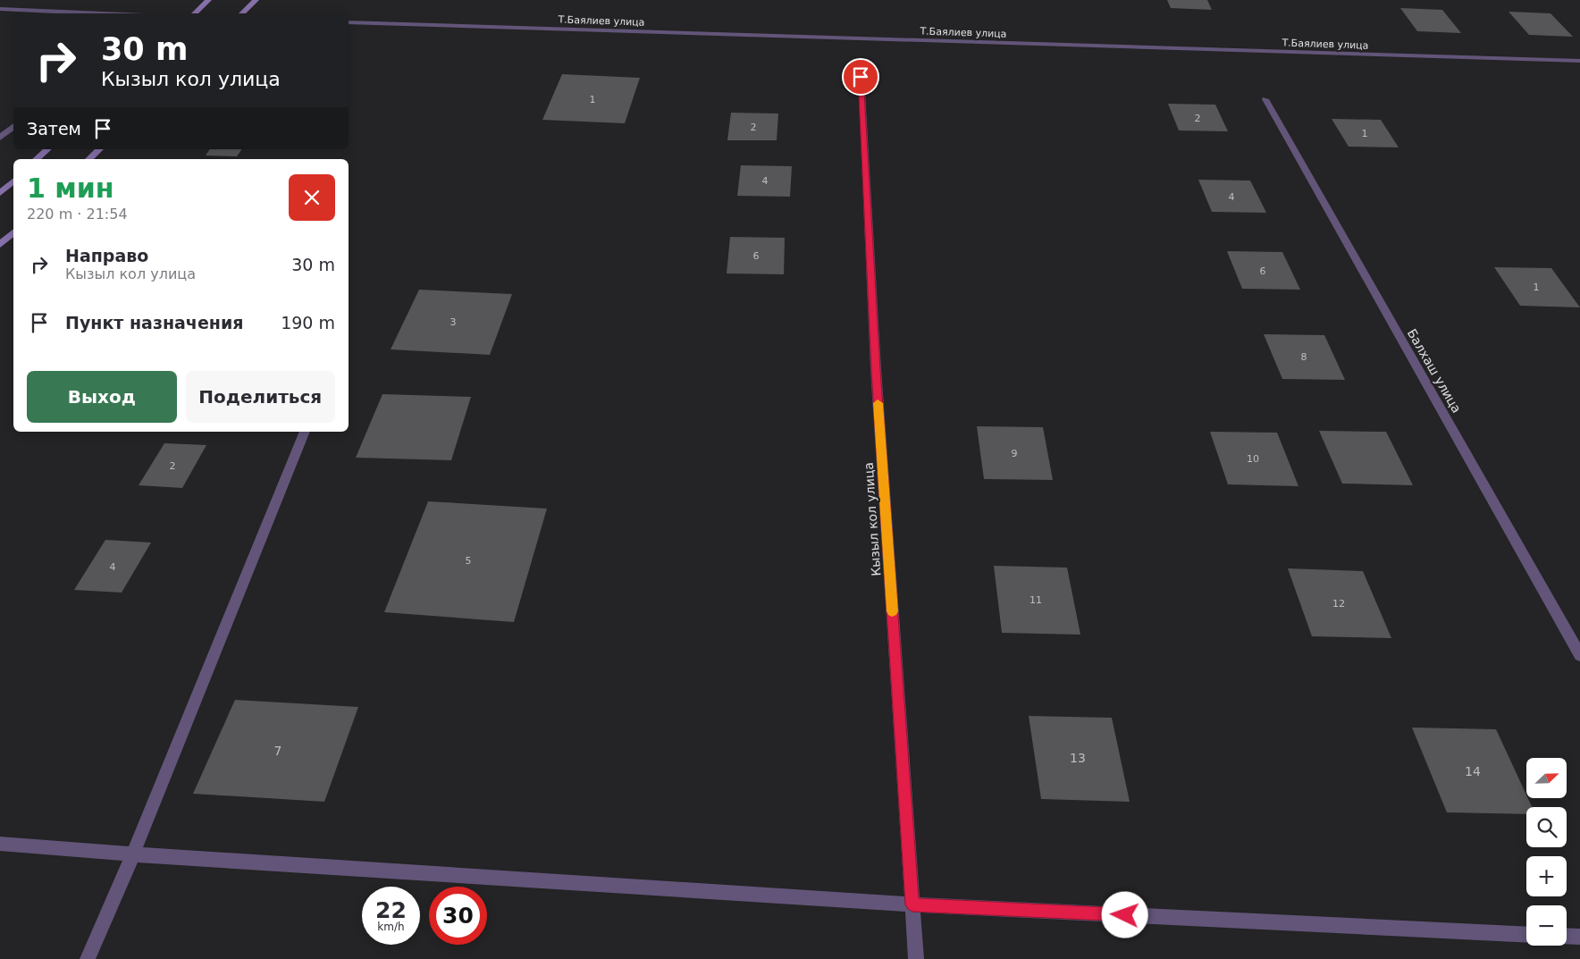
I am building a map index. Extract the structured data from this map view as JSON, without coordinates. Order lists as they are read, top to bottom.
{
  "streets": {
    "street": ["Т.Баялиев улица", "Балхаш улица", "Кызыл кол улица"]
  },
  "house_numbers": [
    "1",
    "2",
    "2",
    "1",
    "4",
    "4",
    "6",
    "6",
    "1",
    "3",
    "8",
    "9",
    "10",
    "2",
    "5",
    "4",
    "11",
    "12",
    "7",
    "13",
    "14"
  ],
  "north": "top right",
  "page": {
    "turn": ["30 m", "Кызыл кол улица"],
    "then": "Затем",
    "heading": ["1 мин", "220 m · 21:54"],
    "list": [
      {
        "name": "Направо",
        "note": "Кызыл кол улица",
        "value": "30 m"
      },
      {
        "name": "Пункт назначения",
        "value": "190 m"
      }
    ],
    "buttons": ["Выход", "Поделиться"],
    "map_buttons": ["+", "−"],
    "speed": "22 km/h",
    "limit": "30"
  }
}
